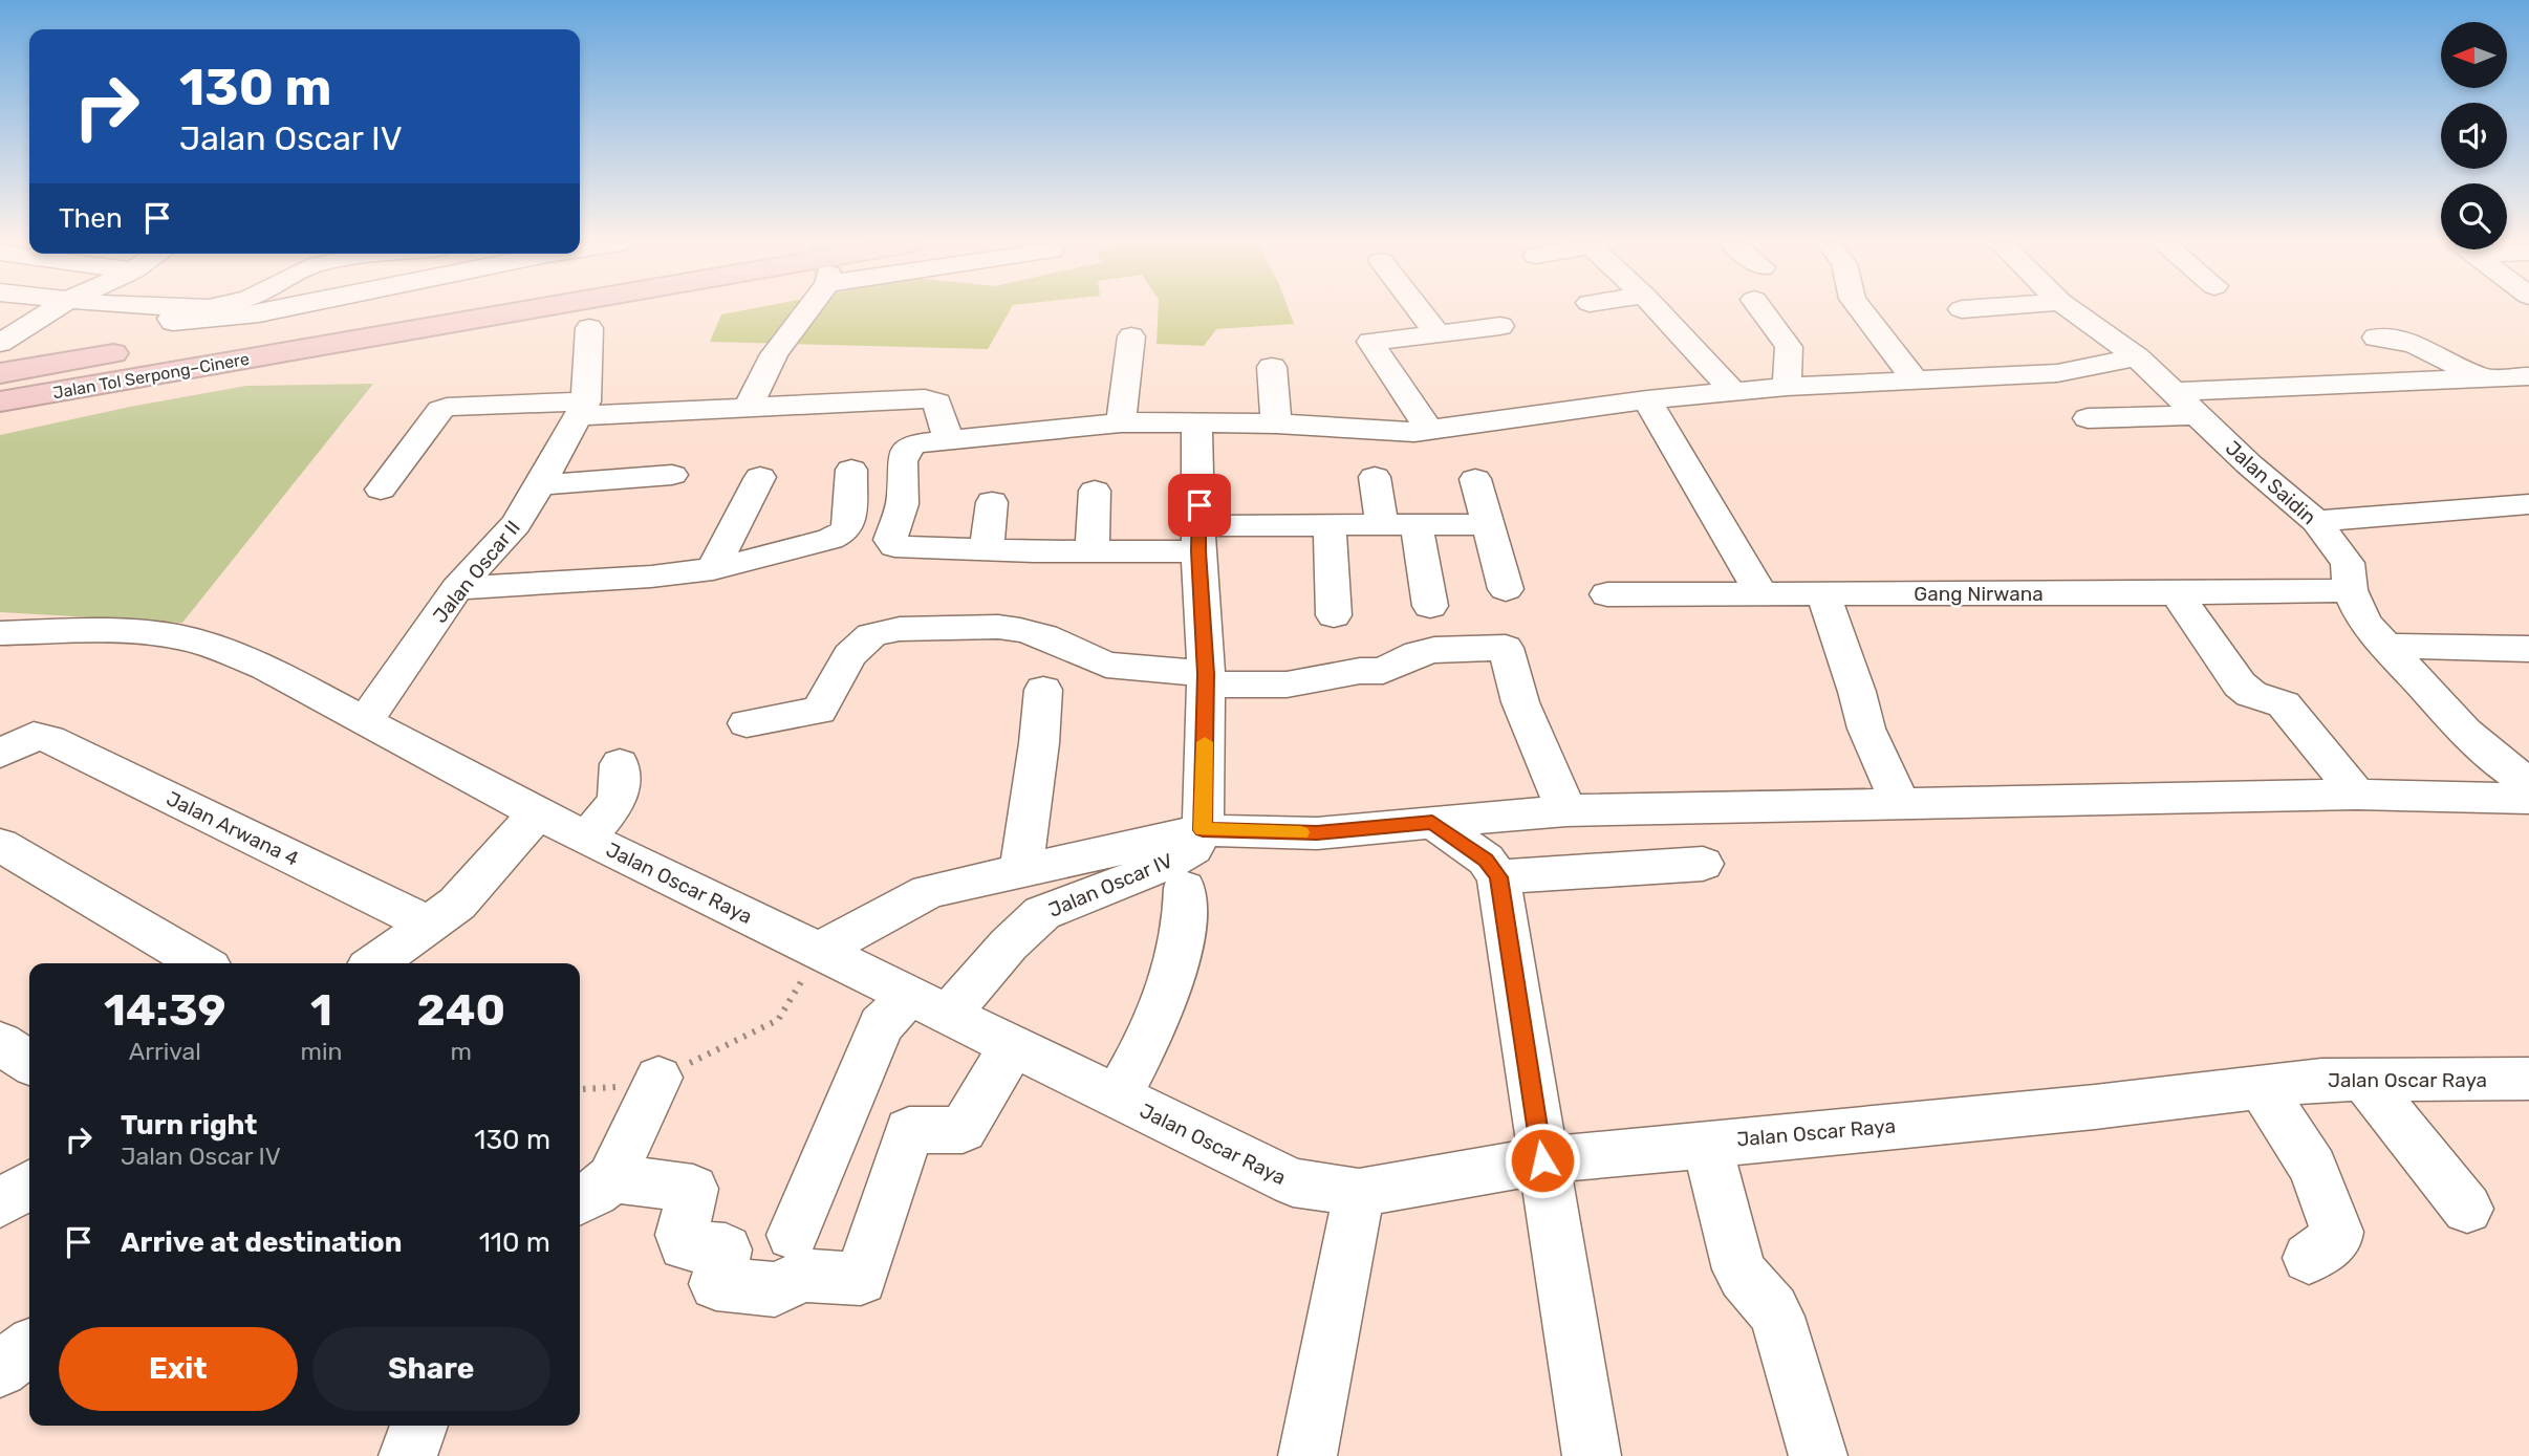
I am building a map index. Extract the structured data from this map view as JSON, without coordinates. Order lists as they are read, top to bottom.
{
  "streets": {
    "highway": ["Jalan Tol Serpong–Cinere"],
    "street": [
      "Jalan Saidin",
      "Jalan Oscar II",
      "Gang Nirwana",
      "Jalan Arwana 4",
      "Jalan Oscar Raya",
      "Jalan Oscar IV"
    ]
  },
  "crossings": [
    ["Jalan Saidin", "Gang Nirwana"],
    ["Jalan Oscar II", "Jalan Oscar Raya"],
    ["Jalan Oscar Raya", "Jalan Oscar IV"]
  ],
  "north": "left",
  "page": {
    "turn": ["130 m", "Jalan Oscar IV"],
    "then": "Then",
    "eta": [
      "14:39",
      "Arrival",
      "1",
      "min",
      "240",
      "m"
    ],
    "list": [
      {
        "name": "Turn right",
        "note": "Jalan Oscar IV",
        "value": "130 m"
      },
      {
        "name": "Arrive at destination",
        "value": "110 m"
      }
    ],
    "buttons": ["Exit", "Share"]
  }
}
